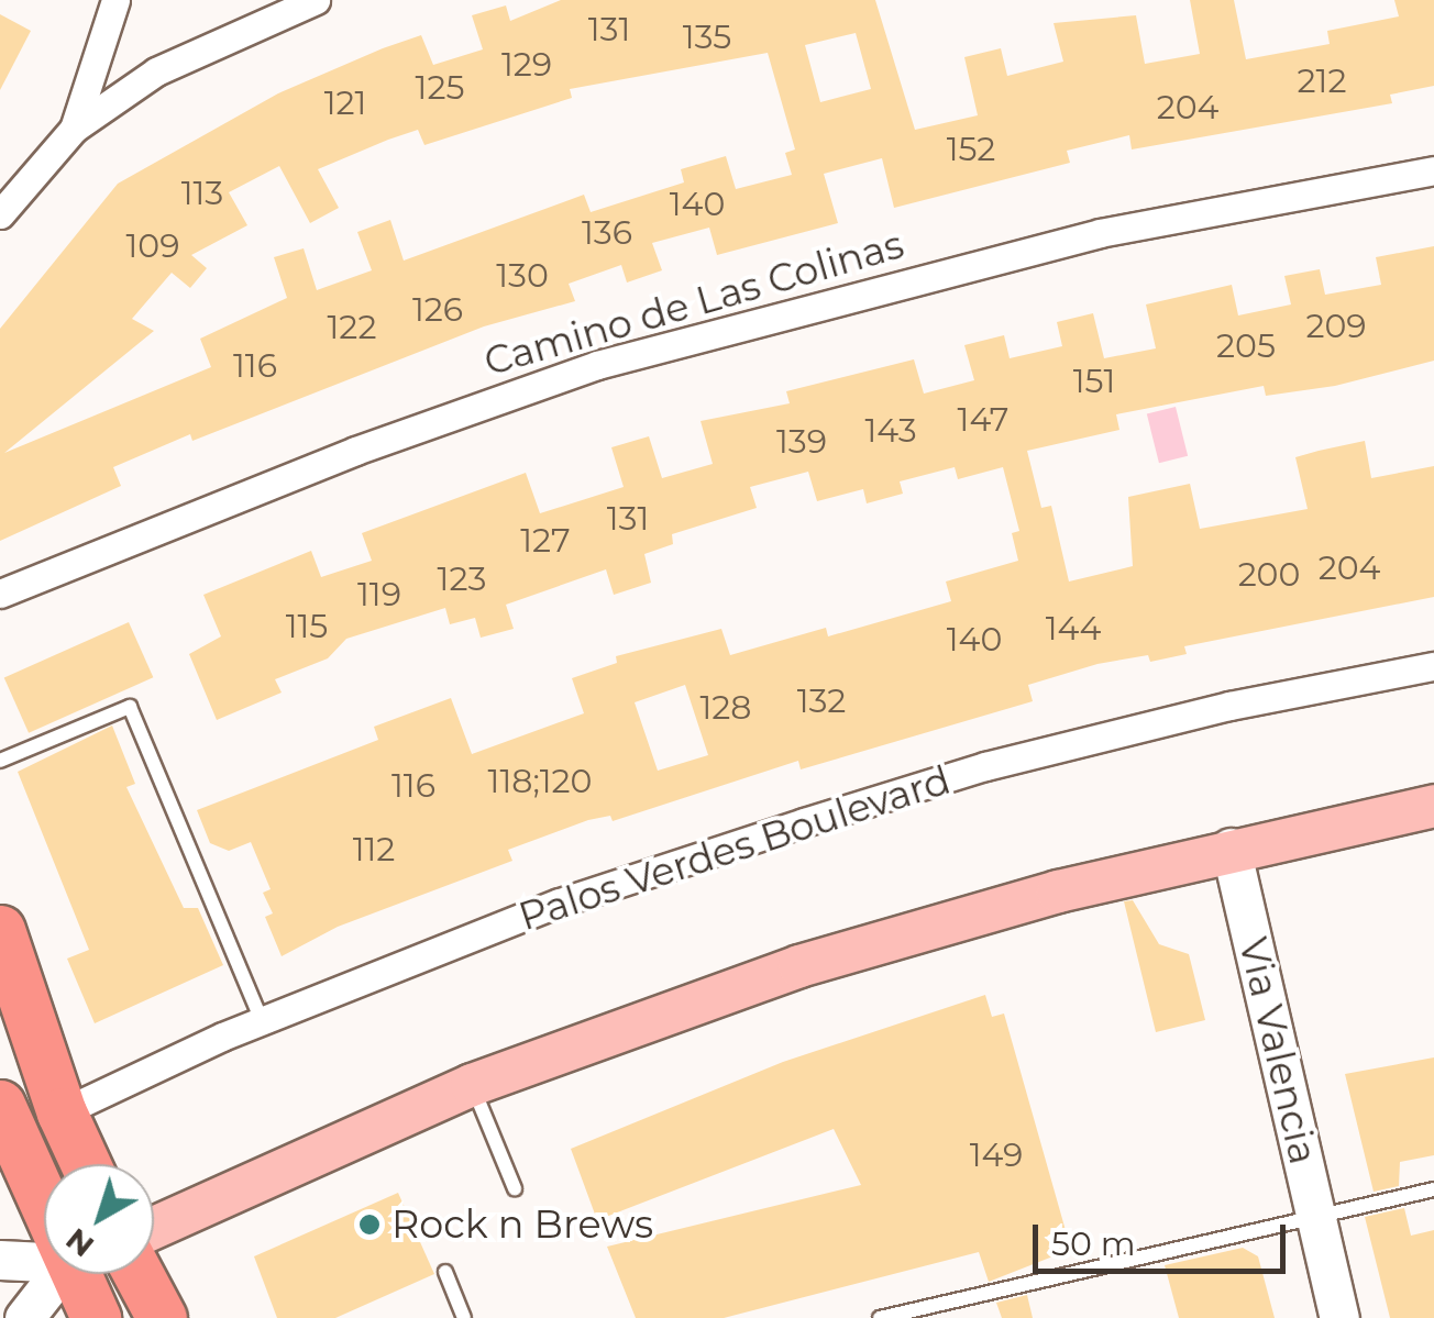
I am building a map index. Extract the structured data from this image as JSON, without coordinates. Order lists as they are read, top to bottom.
{
  "streets": {
    "street": ["Camino de Las Colinas", "Palos Verdes Boulevard", "Via Valencia"]
  },
  "places": ["Rock n Brews"],
  "house_numbers": [
    "131",
    "135",
    "129",
    "212",
    "125",
    "121",
    "204",
    "152",
    "113",
    "140",
    "136",
    "109",
    "130",
    "126",
    "209",
    "122",
    "205",
    "116",
    "151",
    "147",
    "143",
    "139",
    "131",
    "127",
    "204",
    "200",
    "123",
    "119",
    "115",
    "144",
    "140",
    "132",
    "128",
    "118;120",
    "116",
    "112",
    "149"
  ],
  "scale_bar": "50 m",
  "north": "bottom left"
}
